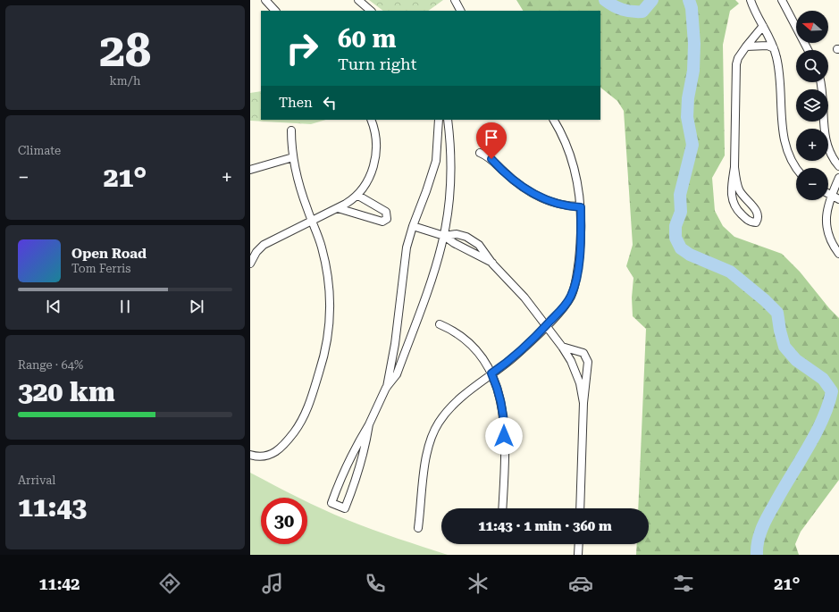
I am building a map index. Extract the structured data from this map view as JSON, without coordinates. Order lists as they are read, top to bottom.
{
  "north": "left",
  "page": {
    "tile": [
      ["28", "km/h"],
      "Climate",
      ["Range · 64%", "320 km"],
      ["Arrival", "11:43"]
    ],
    "map_buttons": ["+", "−"],
    "turn": ["60 m", "Turn right"],
    "then": "Then",
    "heat": ["−", "21°", "+"],
    "song": ["Open Road", "Tom Ferris"],
    "limit": "30",
    "trip": "11:43 · 1 min · 360 m",
    "tabs": ["11:42", "21°"]
  }
}
